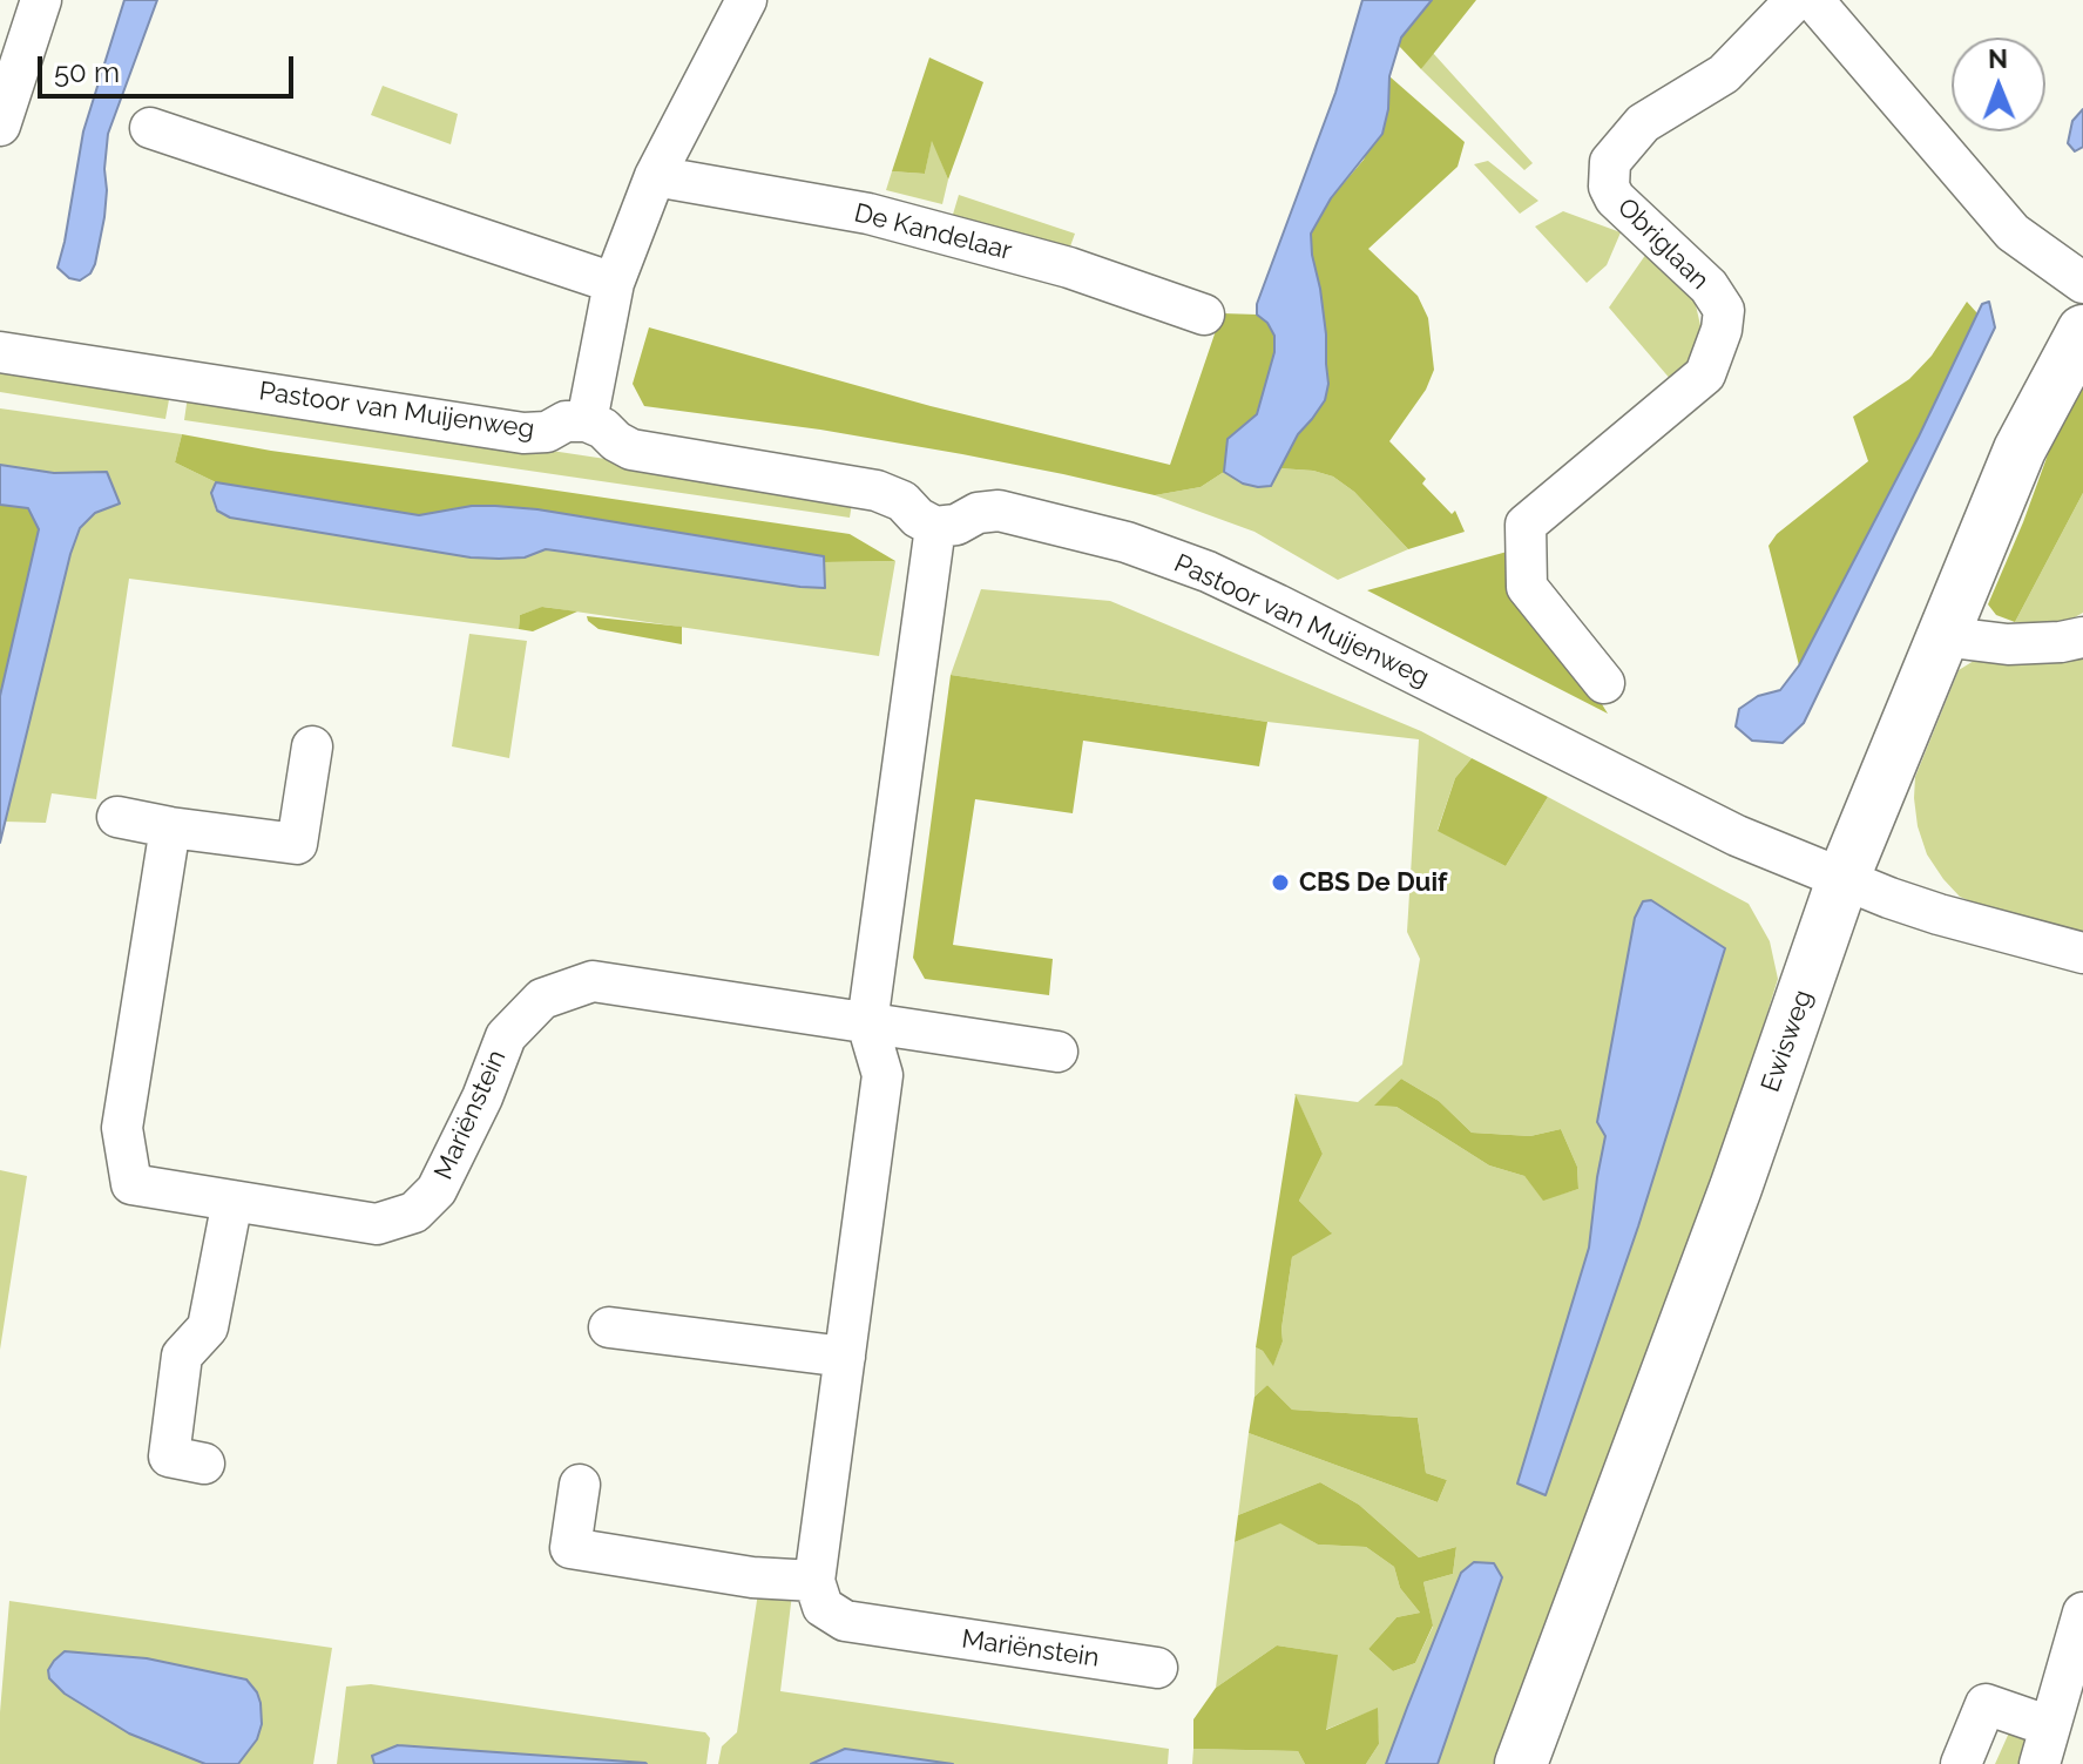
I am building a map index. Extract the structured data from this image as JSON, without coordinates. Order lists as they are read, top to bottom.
{
  "streets": {
    "street": [
      "De Kandelaar",
      "Obriglaan",
      "Pastoor van Muijenweg",
      "Ewisweg",
      "Mariënstein"
    ]
  },
  "crossings": [
    ["Pastoor van Muijenweg", "Ewisweg"]
  ],
  "places": ["CBS De Duif"],
  "scale_bar": "50 m",
  "north": "top"
}
